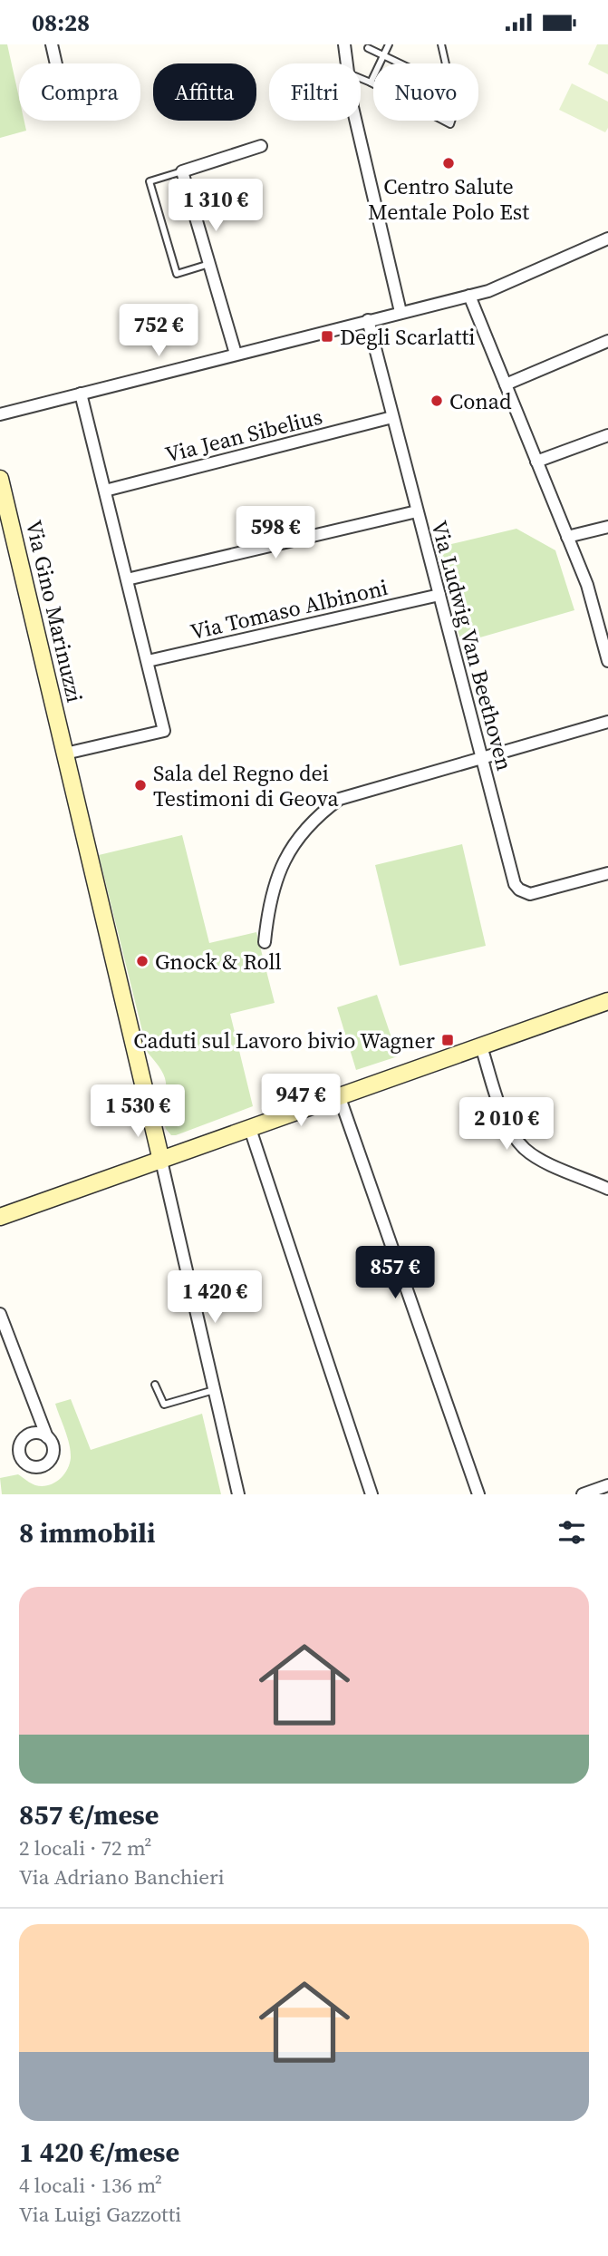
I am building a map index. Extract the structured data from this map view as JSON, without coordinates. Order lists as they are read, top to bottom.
{
  "streets": {
    "street": [
      "Via Jean Sibelius",
      "Via Tomaso Albinoni",
      "Via Gino Marinuzzi",
      "Via Ludwig Van Beethoven"
    ]
  },
  "crossings": [
    ["Via Jean Sibelius", "Via Ludwig Van Beethoven"],
    ["Via Tomaso Albinoni", "Via Ludwig Van Beethoven"]
  ],
  "places": {
    "other": [
      "Centro Salute Mentale Polo Est",
      "Conad",
      "Sala del Regno dei Testimoni di Geova",
      "Gnock & Roll"
    ],
    "transit": ["Degli Scarlatti", "Caduti sul Lavoro bivio Wagner"]
  },
  "page": {
    "status": "08:28",
    "chip": [
      "Compra",
      "Affitta",
      "Filtri",
      "Nuovo"
    ],
    "price": [
      "1 310 €",
      "752 €",
      "598 €",
      "947 €",
      "1 530 €",
      "2 010 €",
      "857 €",
      "1 420 €"
    ],
    "heading": "8 immobili",
    "list": [
      {
        "name": "857 €/mese",
        "note": "2 locali · 72 m² · Via Adriano Banchieri"
      },
      {
        "name": "1 420 €/mese",
        "note": "4 locali · 136 m² · Via Luigi Gazzotti"
      }
    ]
  }
}
